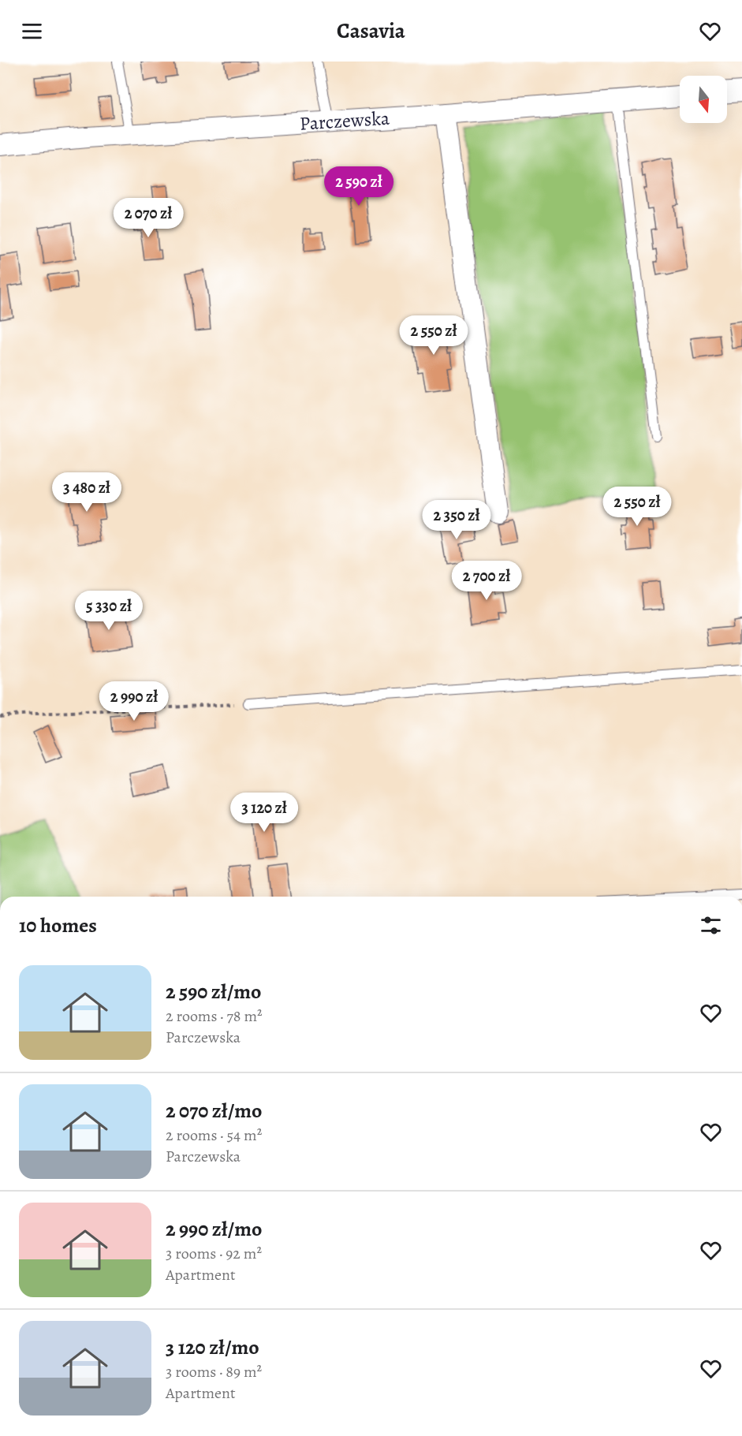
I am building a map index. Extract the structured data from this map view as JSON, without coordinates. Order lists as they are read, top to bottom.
{
  "streets": {
    "street": ["Parczewska"]
  },
  "north": "bottom",
  "page": {
    "header": "Casavia",
    "price": [
      "2 590 zł",
      "2 070 zł",
      "2 550 zł",
      "3 480 zł",
      "2 550 zł",
      "2 350 zł",
      "2 700 zł",
      "5 330 zł",
      "2 990 zł",
      "3 120 zł"
    ],
    "heading": "10 homes",
    "list": [
      {
        "name": "2 590 zł/mo",
        "note": "2 rooms · 78 m² · Parczewska"
      },
      {
        "name": "2 070 zł/mo",
        "note": "2 rooms · 54 m² · Parczewska"
      },
      {
        "name": "2 990 zł/mo",
        "note": "3 rooms · 92 m² · Apartment"
      },
      {
        "name": "3 120 zł/mo",
        "note": "3 rooms · 89 m² · Apartment"
      }
    ]
  }
}
